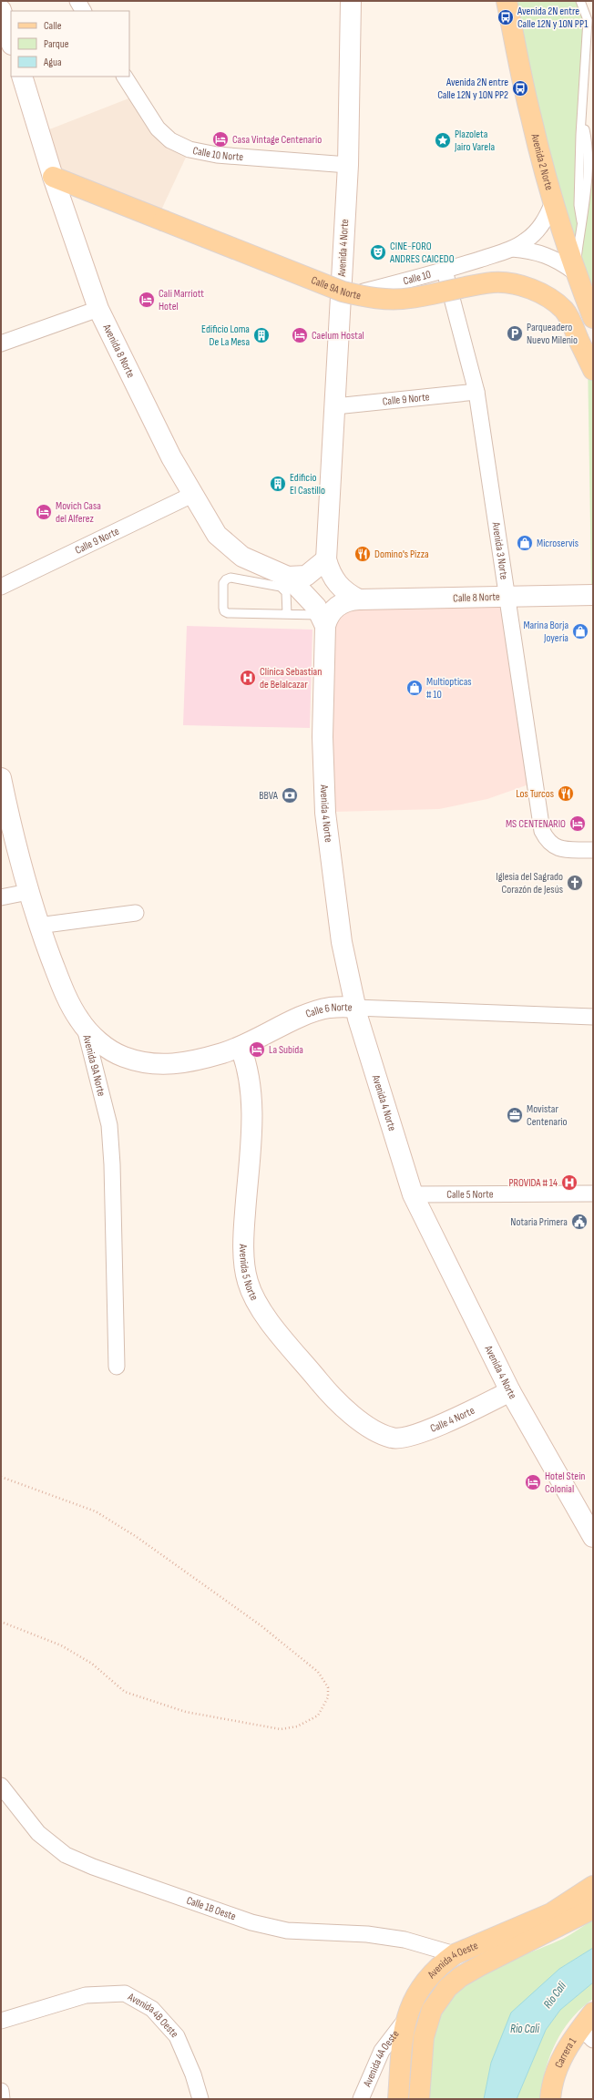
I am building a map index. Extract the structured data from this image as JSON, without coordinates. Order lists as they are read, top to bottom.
{
  "streets": {
    "main road": [
      "Avenida 2 Norte",
      "Avenida 4 Norte",
      "Calle 9A Norte",
      "Avenida 8 Norte",
      "Calle 8 Norte",
      "Calle 6 Norte",
      "Avenida 9A Norte",
      "Avenida 5 Norte",
      "Calle 4 Norte",
      "Avenida 4 Oeste",
      "Carrera 1"
    ],
    "street": [
      "Calle 10 Norte",
      "Calle 10",
      "Calle 9 Norte",
      "Avenida 3 Norte",
      "Calle 5 Norte",
      "Calle 1B Oeste",
      "Avenida 4B Oeste",
      "Avenida 4A Oeste"
    ]
  },
  "crossings": [
    ["Calle 10 Norte", "Avenida 4 Norte"],
    ["Avenida 2 Norte", "Calle 10"],
    ["Avenida 4 Norte", "Calle 10"],
    ["Avenida 4 Norte", "Avenida 8 Norte"],
    ["Avenida 4 Norte", "Calle 9 Norte"],
    ["Avenida 4 Norte", "Calle 8 Norte"],
    ["Avenida 4 Norte", "Calle 6 Norte"],
    ["Avenida 4 Norte", "Calle 5 Norte"],
    ["Avenida 4 Norte", "Calle 4 Norte"],
    ["Calle 10", "Avenida 3 Norte"],
    ["Calle 9A Norte", "Avenida 8 Norte"],
    ["Avenida 8 Norte", "Calle 9 Norte"],
    ["Avenida 8 Norte", "Calle 8 Norte"],
    ["Calle 9 Norte", "Avenida 3 Norte"],
    ["Avenida 3 Norte", "Calle 8 Norte"],
    ["Calle 6 Norte", "Avenida 9A Norte"],
    ["Calle 6 Norte", "Avenida 5 Norte"],
    ["Avenida 5 Norte", "Calle 4 Norte"],
    ["Calle 1B Oeste", "Avenida 4 Oeste"],
    ["Avenida 4 Oeste", "Avenida 4A Oeste"]
  ],
  "water": ["Río Cali", "Rio Cali"],
  "places": {
    "bus stop": ["Avenida 2N entre Calle 12N y 10N PP1", "Avenida 2N entre Calle 12N y 10N PP2"],
    "hotel": [
      "Casa Vintage Centenario",
      "Cali Marriott Hotel",
      "Caelum Hostal",
      "Movich Casa del Alferez",
      "MS CENTENARIO",
      "La Subida",
      "Hotel Stein Colonial"
    ],
    "place": ["Plazoleta Jairo Varela"],
    "theatre": ["CINE-FORO ANDRES CAICEDO"],
    "parking": ["Parqueadero Nuevo Milenio"],
    "building": ["Edificio Loma De La Mesa", "Edificio El Castillo"],
    "shop": ["Microservis", "Marina Borja Joyería", "Multiopticas # 10"],
    "restaurant": ["Domino's Pizza", "Los Turcos"],
    "hospital": ["Clínica Sebastian de Belalcazar", "PROVIDA # 14"],
    "bank": ["BBVA"],
    "church": ["Iglesia del Sagrado Corazón de Jesús"],
    "office": ["Movistar Centenario"],
    "public building": ["Notaria Primera"]
  },
  "legend": ["Calle", "Parque", "Agua"]
}
